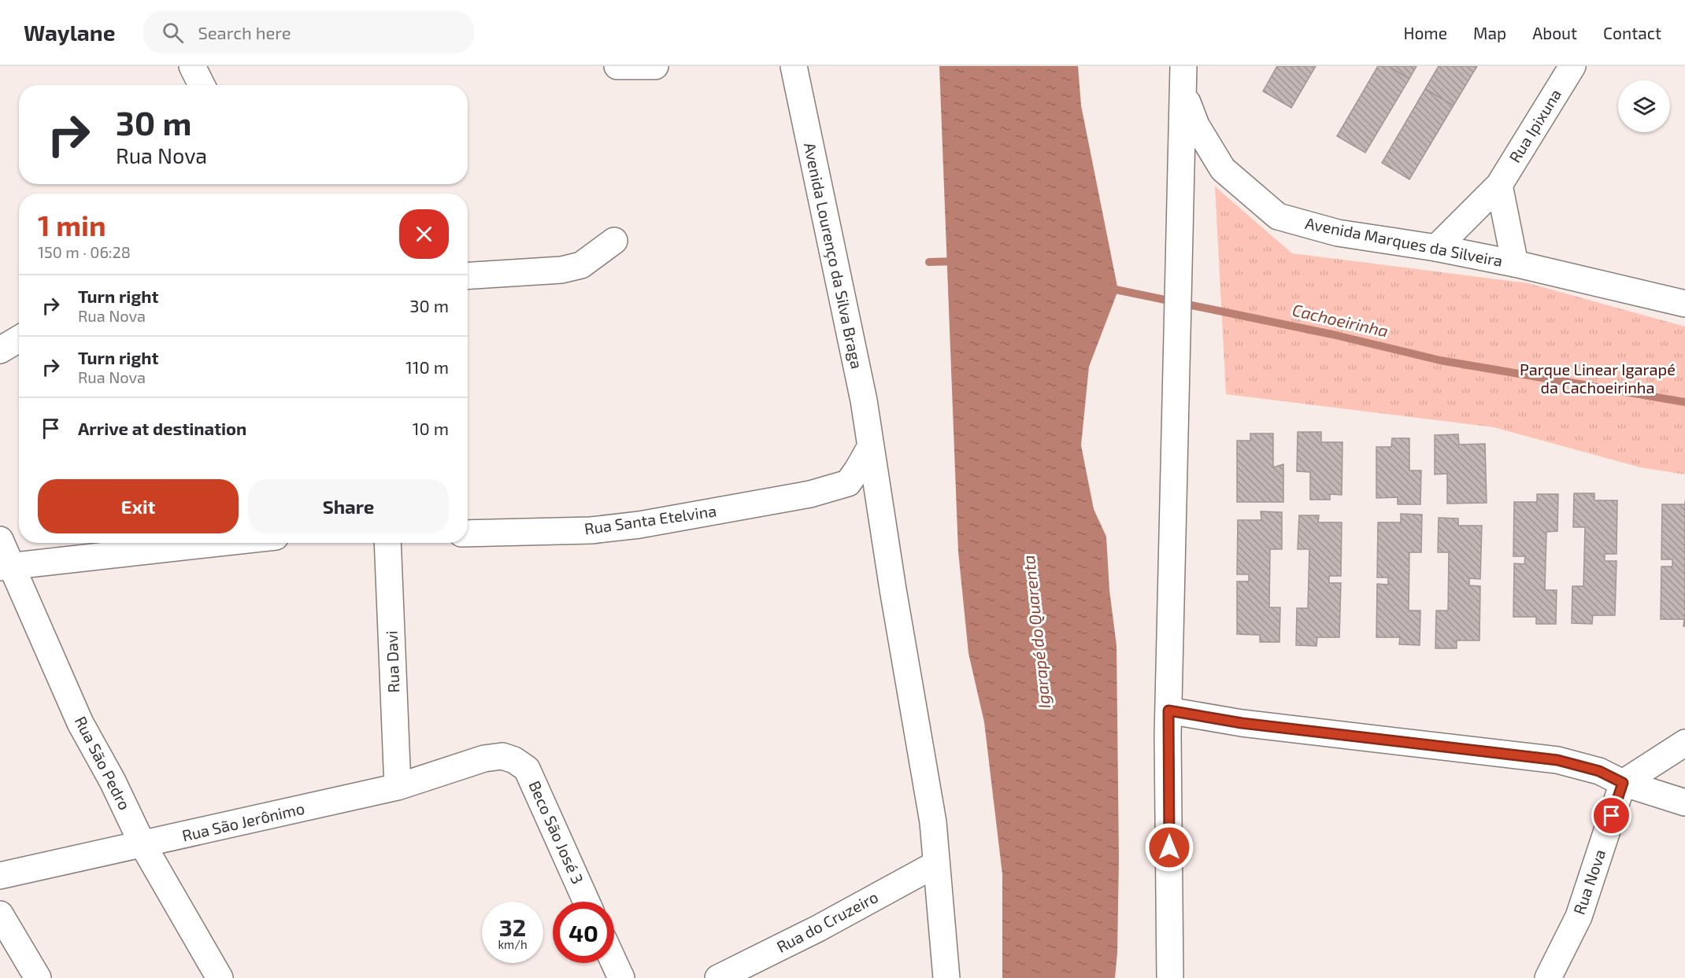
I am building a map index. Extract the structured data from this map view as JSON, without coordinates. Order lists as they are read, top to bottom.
{
  "streets": {
    "street": [
      "Rua Ipixuna",
      "Avenida Marques da Silveira",
      "Avenida Lourenço da Silva Braga",
      "Rua Santa Etelvina",
      "Rua Davi",
      "Rua São Pedro",
      "Rua São Jerônimo",
      "Beco São José 3",
      "Rua Nova",
      "Rua do Cruzeiro"
    ]
  },
  "crossings": [
    ["Rua Ipixuna", "Avenida Marques da Silveira"],
    ["Avenida Lourenço da Silva Braga", "Rua Santa Etelvina"],
    ["Avenida Lourenço da Silva Braga", "Rua do Cruzeiro"],
    ["Rua Davi", "Rua São Jerônimo"],
    ["Rua São Pedro", "Rua São Jerônimo"],
    ["Rua São Jerônimo", "Beco São José 3"]
  ],
  "water": ["Cachoeirinha", "Igarapé do Quarenta"],
  "parks": ["Parque Linear Igarapé da Cachoeirinha"],
  "page": {
    "header": "Waylane",
    "search": "Search here",
    "nav": [
      "Home",
      "Map",
      "About",
      "Contact"
    ],
    "turn": ["30 m", "Rua Nova"],
    "heading": ["1 min", "150 m · 06:28"],
    "list": [
      {
        "name": "Turn right",
        "note": "Rua Nova",
        "value": "30 m"
      },
      {
        "name": "Turn right",
        "note": "Rua Nova",
        "value": "110 m"
      },
      {
        "name": "Arrive at destination",
        "value": "10 m"
      }
    ],
    "buttons": ["Exit", "Share"],
    "speed": "32 km/h",
    "limit": "40"
  }
}
